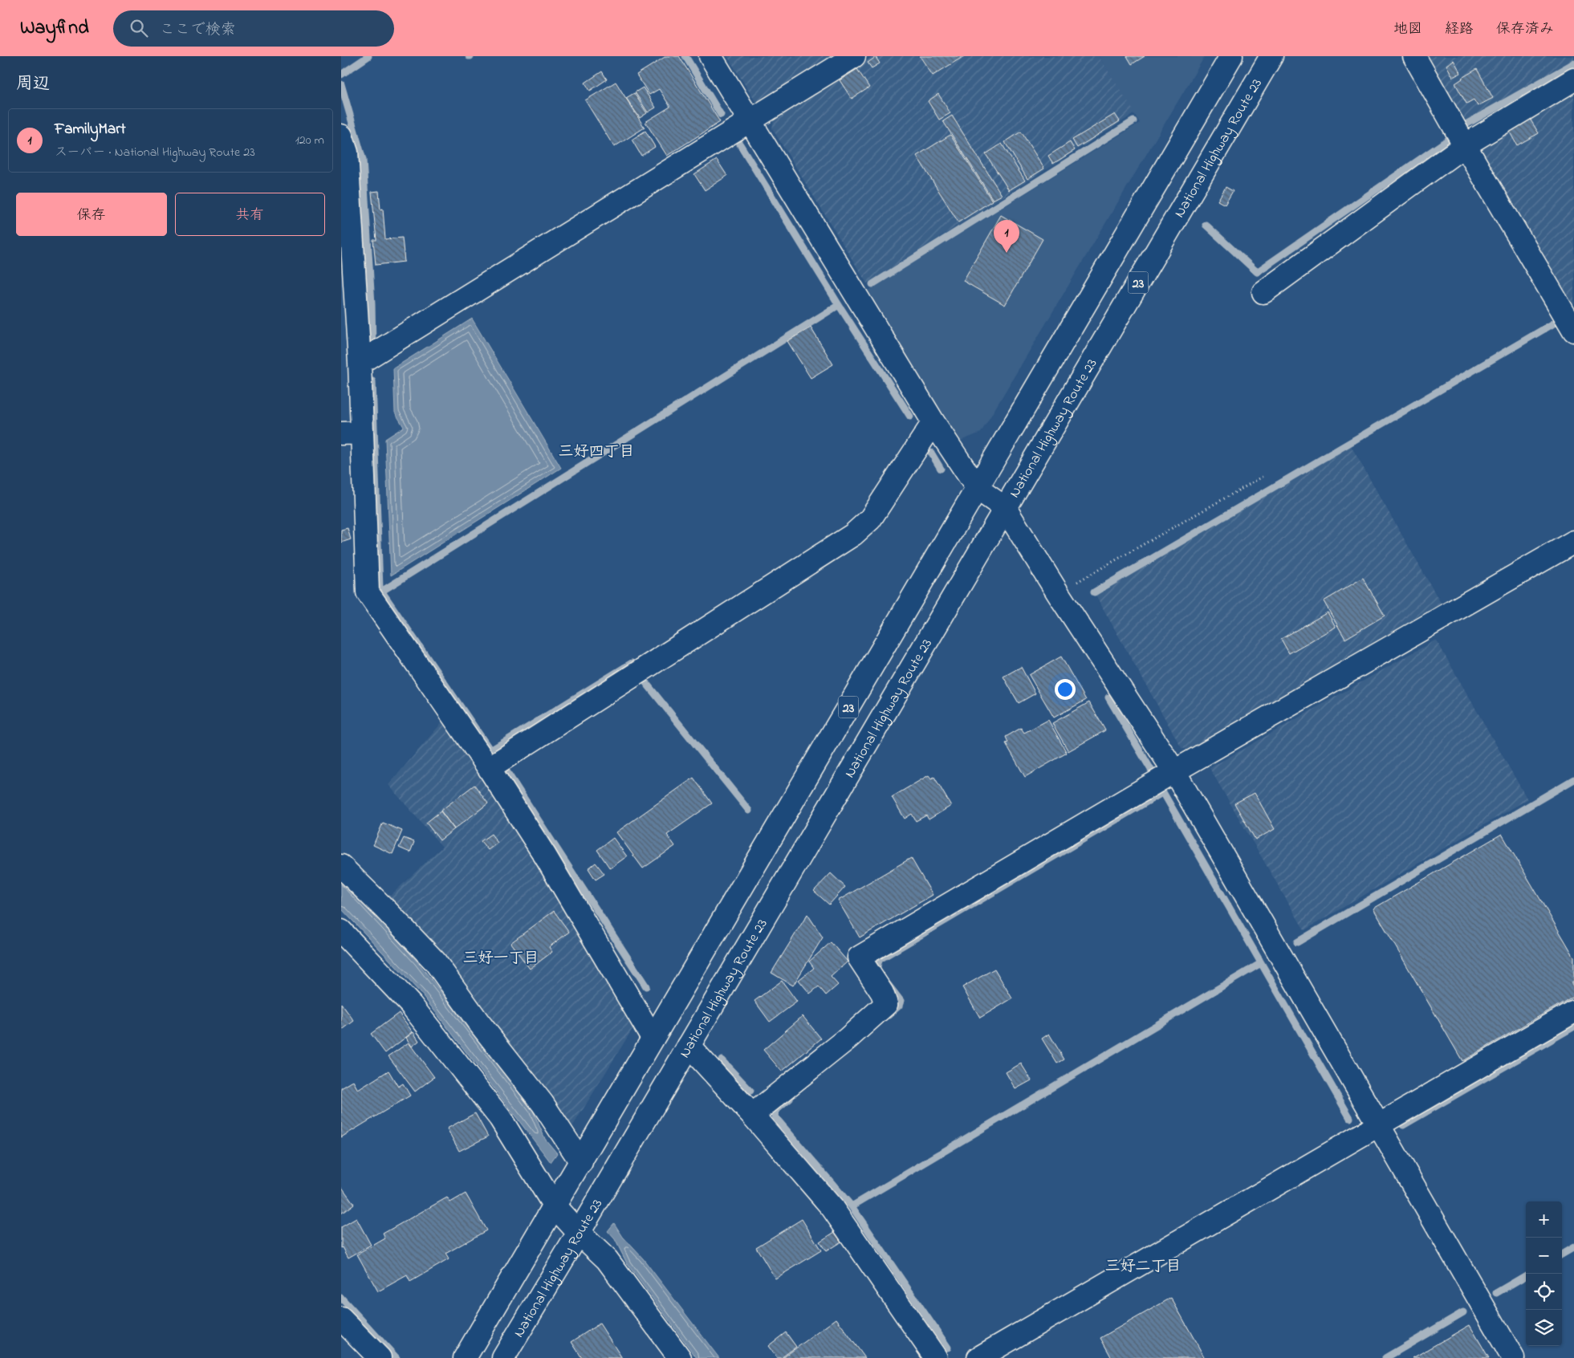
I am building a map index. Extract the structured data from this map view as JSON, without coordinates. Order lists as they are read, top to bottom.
{
  "streets": {
    "main road": ["National Highway Route 23", "23"]
  },
  "districts": ["三好四丁目", "三好一丁目", "三好二丁目"],
  "page": {
    "header": "Wayfind",
    "search": "ここで検索",
    "nav": ["地図", "経路", "保存済み"],
    "heading": "周辺",
    "list": [
      {
        "mark": "1",
        "name": "FamilyMart",
        "note": "スーパー · National Highway Route 23",
        "value": "120 m"
      }
    ],
    "buttons": ["保存", "共有"],
    "pins": "1",
    "map_buttons": ["+", "−"]
  }
}
